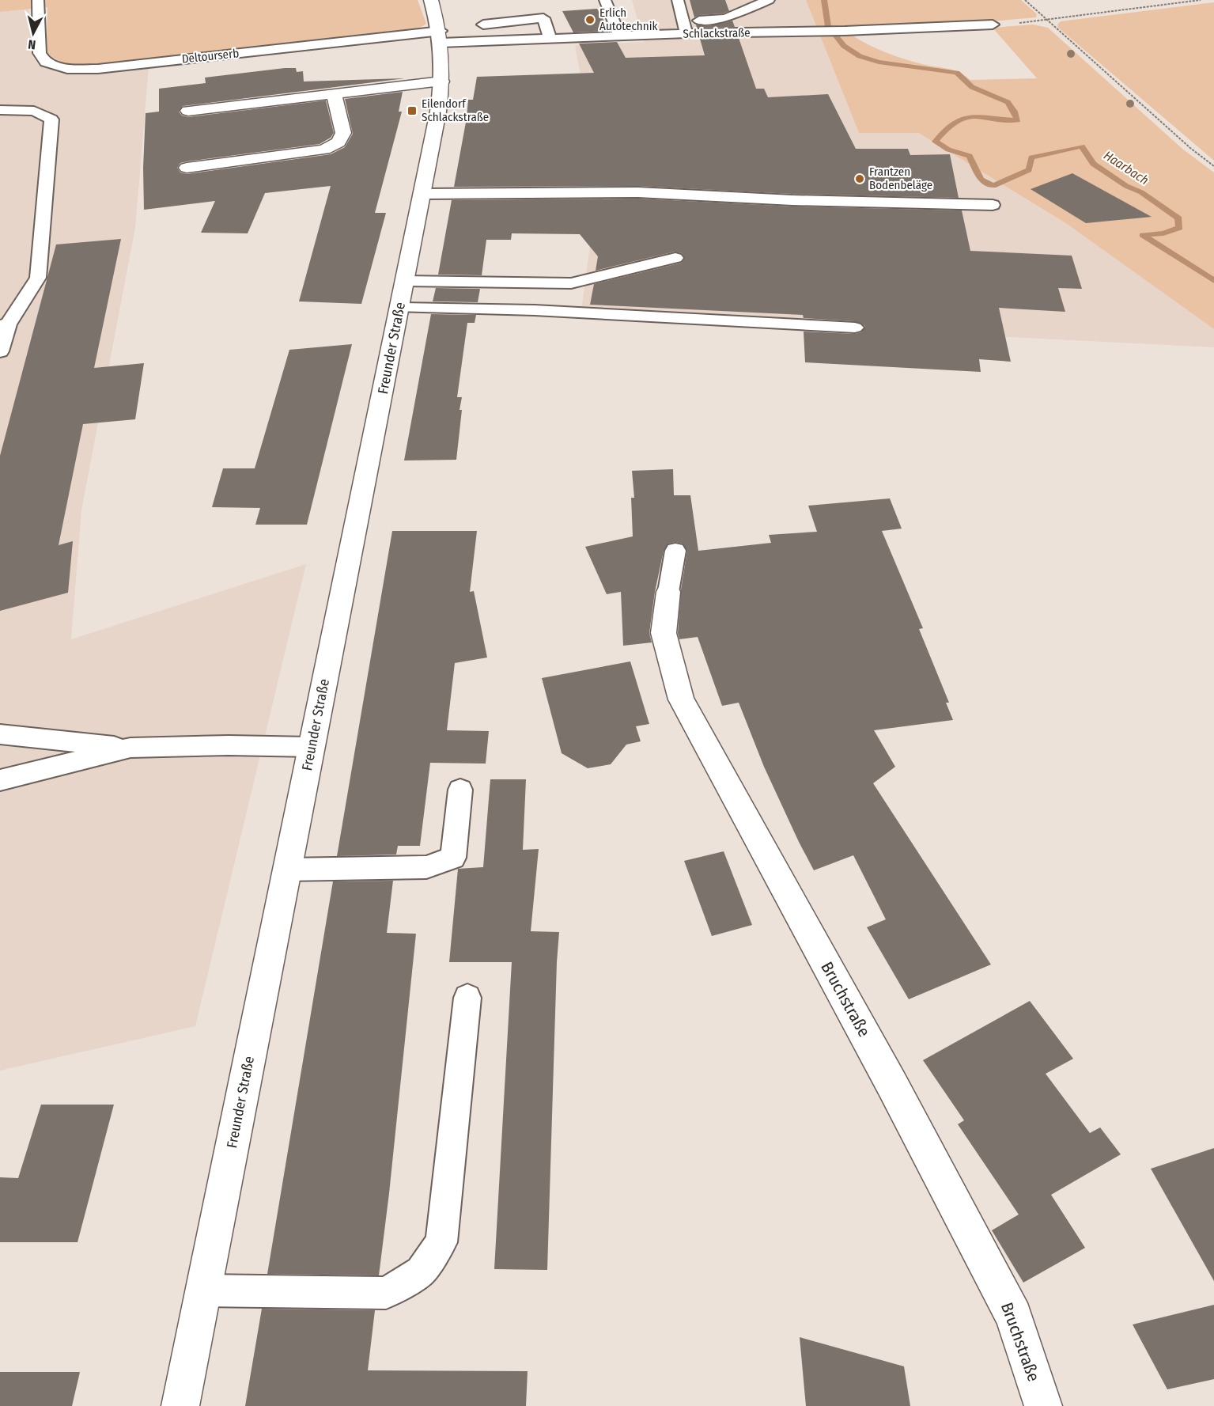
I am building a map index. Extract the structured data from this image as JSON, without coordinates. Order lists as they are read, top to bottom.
{
  "streets": {
    "main road": ["Freunder Straße", "Bruchstraße"],
    "lane": ["Schlackstraße", "Deltourserb"]
  },
  "crossings": [
    ["Schlackstraße", "Deltourserb"],
    ["Schlackstraße", "Freunder Straße"],
    ["Deltourserb", "Freunder Straße"]
  ],
  "water": ["Haarbach"],
  "places": {
    "other": ["Erlich Autotechnik", "Frantzen Bodenbeläge"],
    "transit": ["Eilendorf Schlackstraße"]
  },
  "north": "bottom"
}
